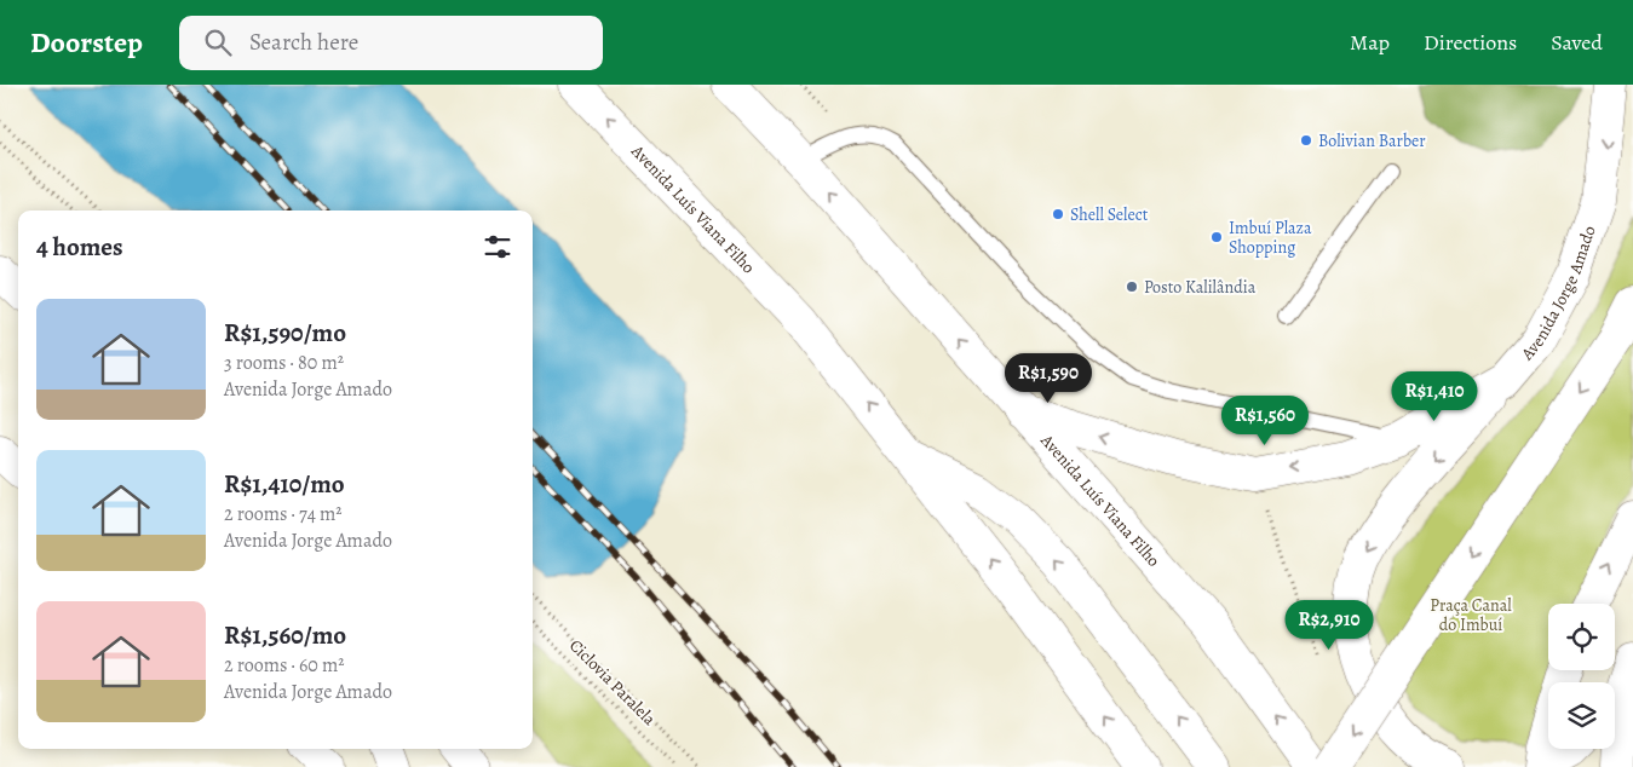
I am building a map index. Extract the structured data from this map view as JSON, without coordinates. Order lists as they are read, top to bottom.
{
  "streets": {
    "main road": ["Avenida Luís Viana Filho", "Avenida Jorge Amado"],
    "path": ["Ciclovia Paralela"]
  },
  "crossings": [
    ["Avenida Luís Viana Filho", "Avenida Jorge Amado"]
  ],
  "parks": ["Praça Canal do Imbuí"],
  "places": [
    "Bolivian Barber",
    "Shell Select",
    "Imbuí Plaza Shopping",
    "Posto Kalilândia"
  ],
  "page": {
    "header": "Doorstep",
    "search": "Search here",
    "nav": ["Map", "Directions", "Saved"],
    "heading": "4 homes",
    "list": [
      {
        "name": "R$1,590/mo",
        "note": "3 rooms · 80 m² · Avenida Jorge Amado"
      },
      {
        "name": "R$1,410/mo",
        "note": "2 rooms · 74 m² · Avenida Jorge Amado"
      },
      {
        "name": "R$1,560/mo",
        "note": "2 rooms · 60 m² · Avenida Jorge Amado"
      }
    ],
    "price": [
      "R$1,590",
      "R$1,410",
      "R$1,560",
      "R$2,910"
    ]
  }
}
